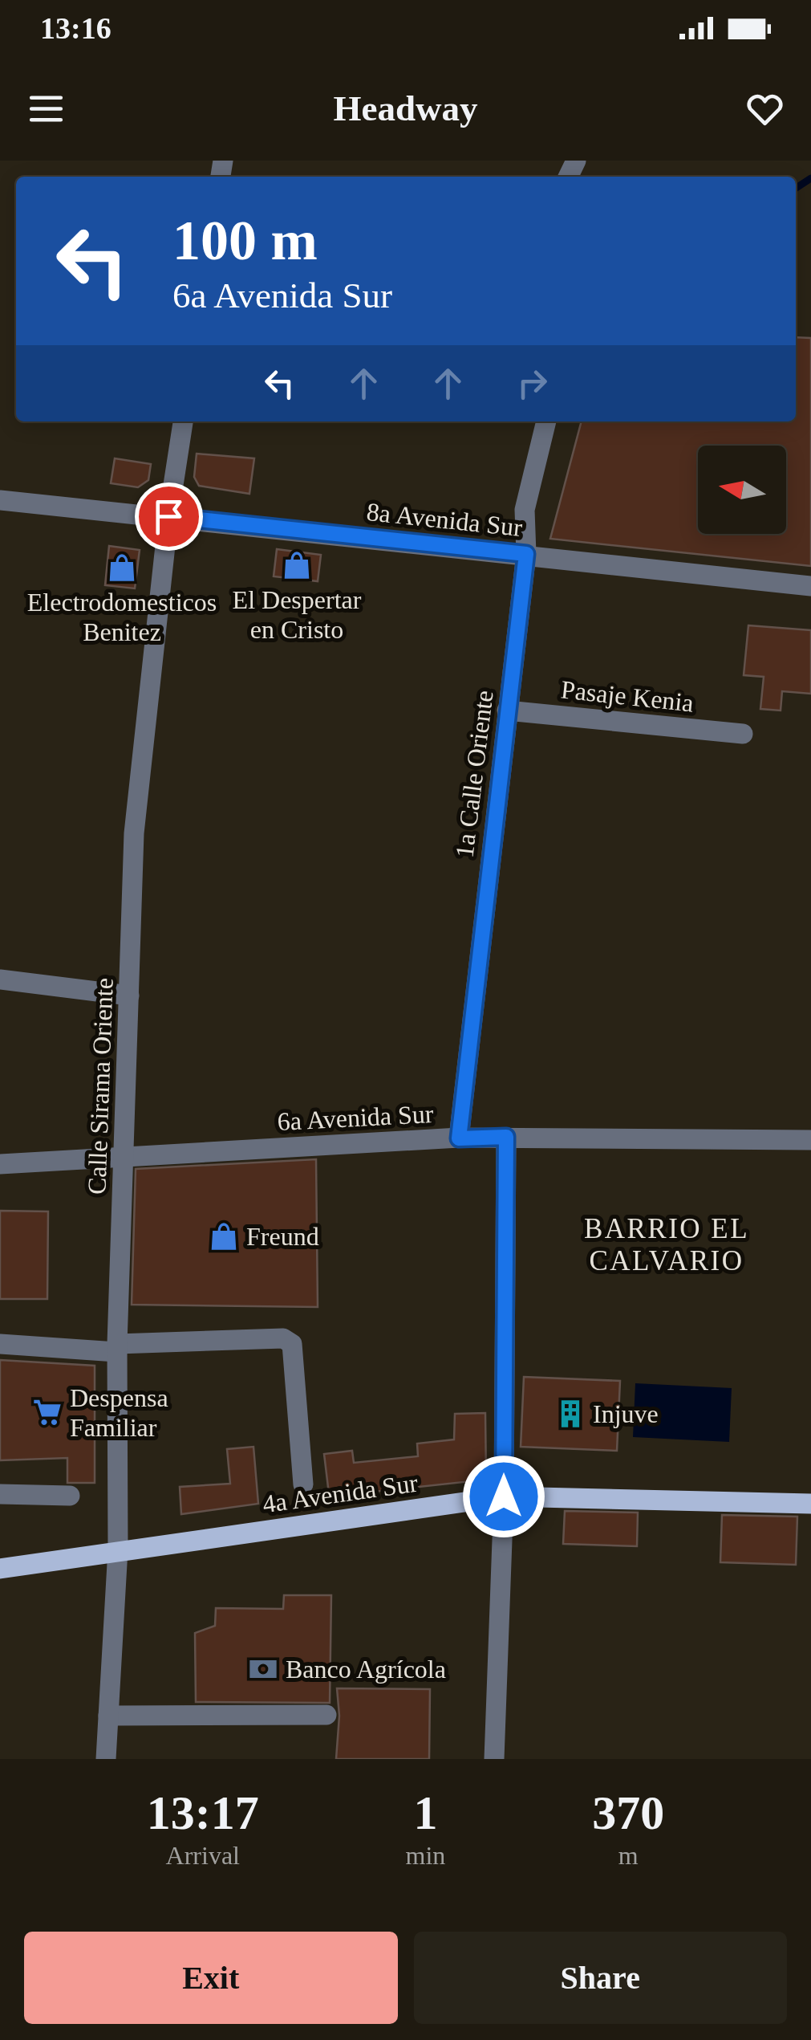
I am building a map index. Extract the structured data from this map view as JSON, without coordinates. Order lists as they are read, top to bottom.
{
  "streets": {
    "main road": ["4a Avenida Sur"],
    "street": [
      "8a Avenida Sur",
      "Pasaje Kenia",
      "1a Calle Oriente",
      "Calle Sirama Oriente",
      "6a Avenida Sur"
    ]
  },
  "crossings": [
    ["8a Avenida Sur", "1a Calle Oriente"],
    ["8a Avenida Sur", "Calle Sirama Oriente"],
    ["Pasaje Kenia", "1a Calle Oriente"],
    ["1a Calle Oriente", "6a Avenida Sur"],
    ["Calle Sirama Oriente", "6a Avenida Sur"],
    ["Calle Sirama Oriente", "4a Avenida Sur"]
  ],
  "districts": ["BARRIO EL CALVARIO"],
  "places": {
    "shop": ["El Despertar en Cristo", "Electrodomesticos Benitez", "Freund"],
    "supermarket": ["Despensa Familiar"],
    "building": ["Injuve"],
    "bank": ["Banco Agrícola"]
  },
  "north": "left",
  "page": {
    "status": "13:16",
    "header": "Headway",
    "turn": ["100 m", "6a Avenida Sur"],
    "eta": [
      "13:17",
      "Arrival",
      "1",
      "min",
      "370",
      "m"
    ],
    "buttons": ["Exit", "Share"]
  }
}
